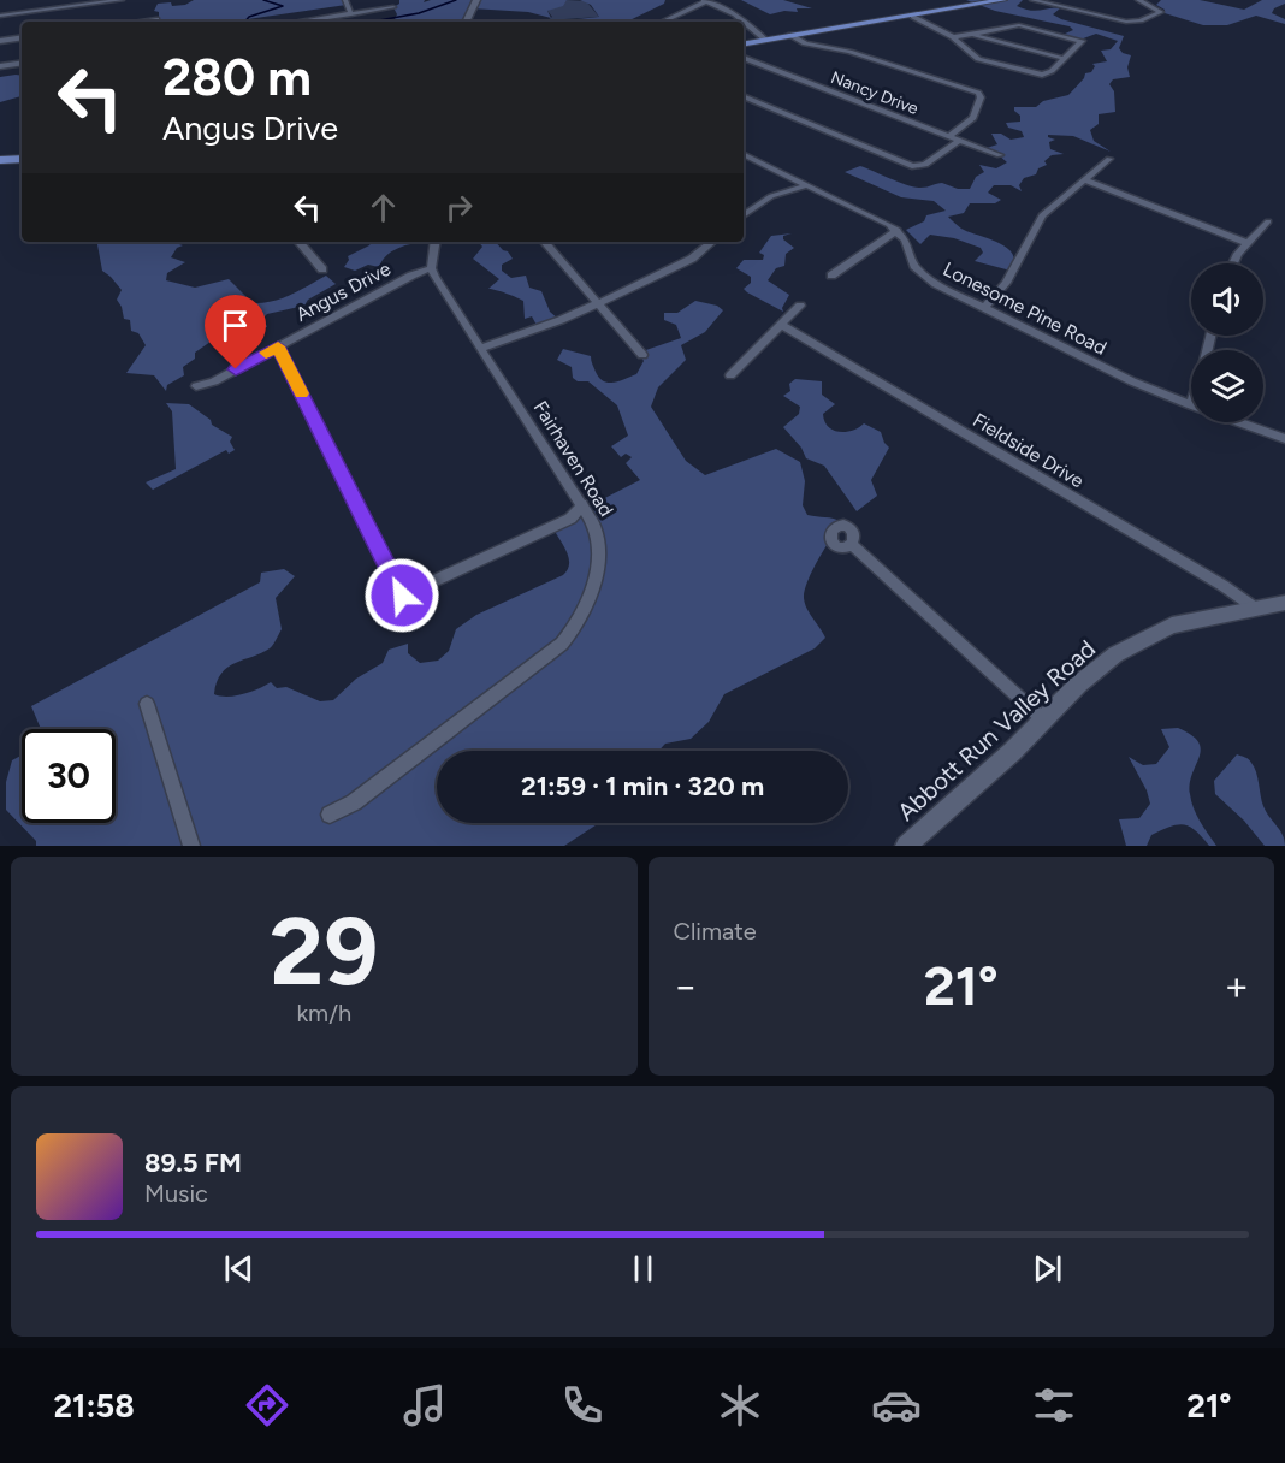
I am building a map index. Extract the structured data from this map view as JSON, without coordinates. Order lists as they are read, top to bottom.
{
  "streets": {
    "street": [
      "Nancy Drive",
      "Angus Drive",
      "Lonesome Pine Road",
      "Fieldside Drive",
      "Fairhaven Road",
      "Abbott Run Valley Road"
    ]
  },
  "crossings": [
    ["Angus Drive", "Fairhaven Road"],
    ["Fieldside Drive", "Abbott Run Valley Road"]
  ],
  "page": {
    "turn": ["280 m", "Angus Drive"],
    "limit": "30",
    "trip": "21:59 · 1 min · 320 m",
    "tile": [
      ["29", "km/h"],
      "Climate"
    ],
    "heat": ["−", "21°", "+"],
    "song": ["89.5 FM", "Music"],
    "tabs": ["21:58", "21°"]
  }
}
